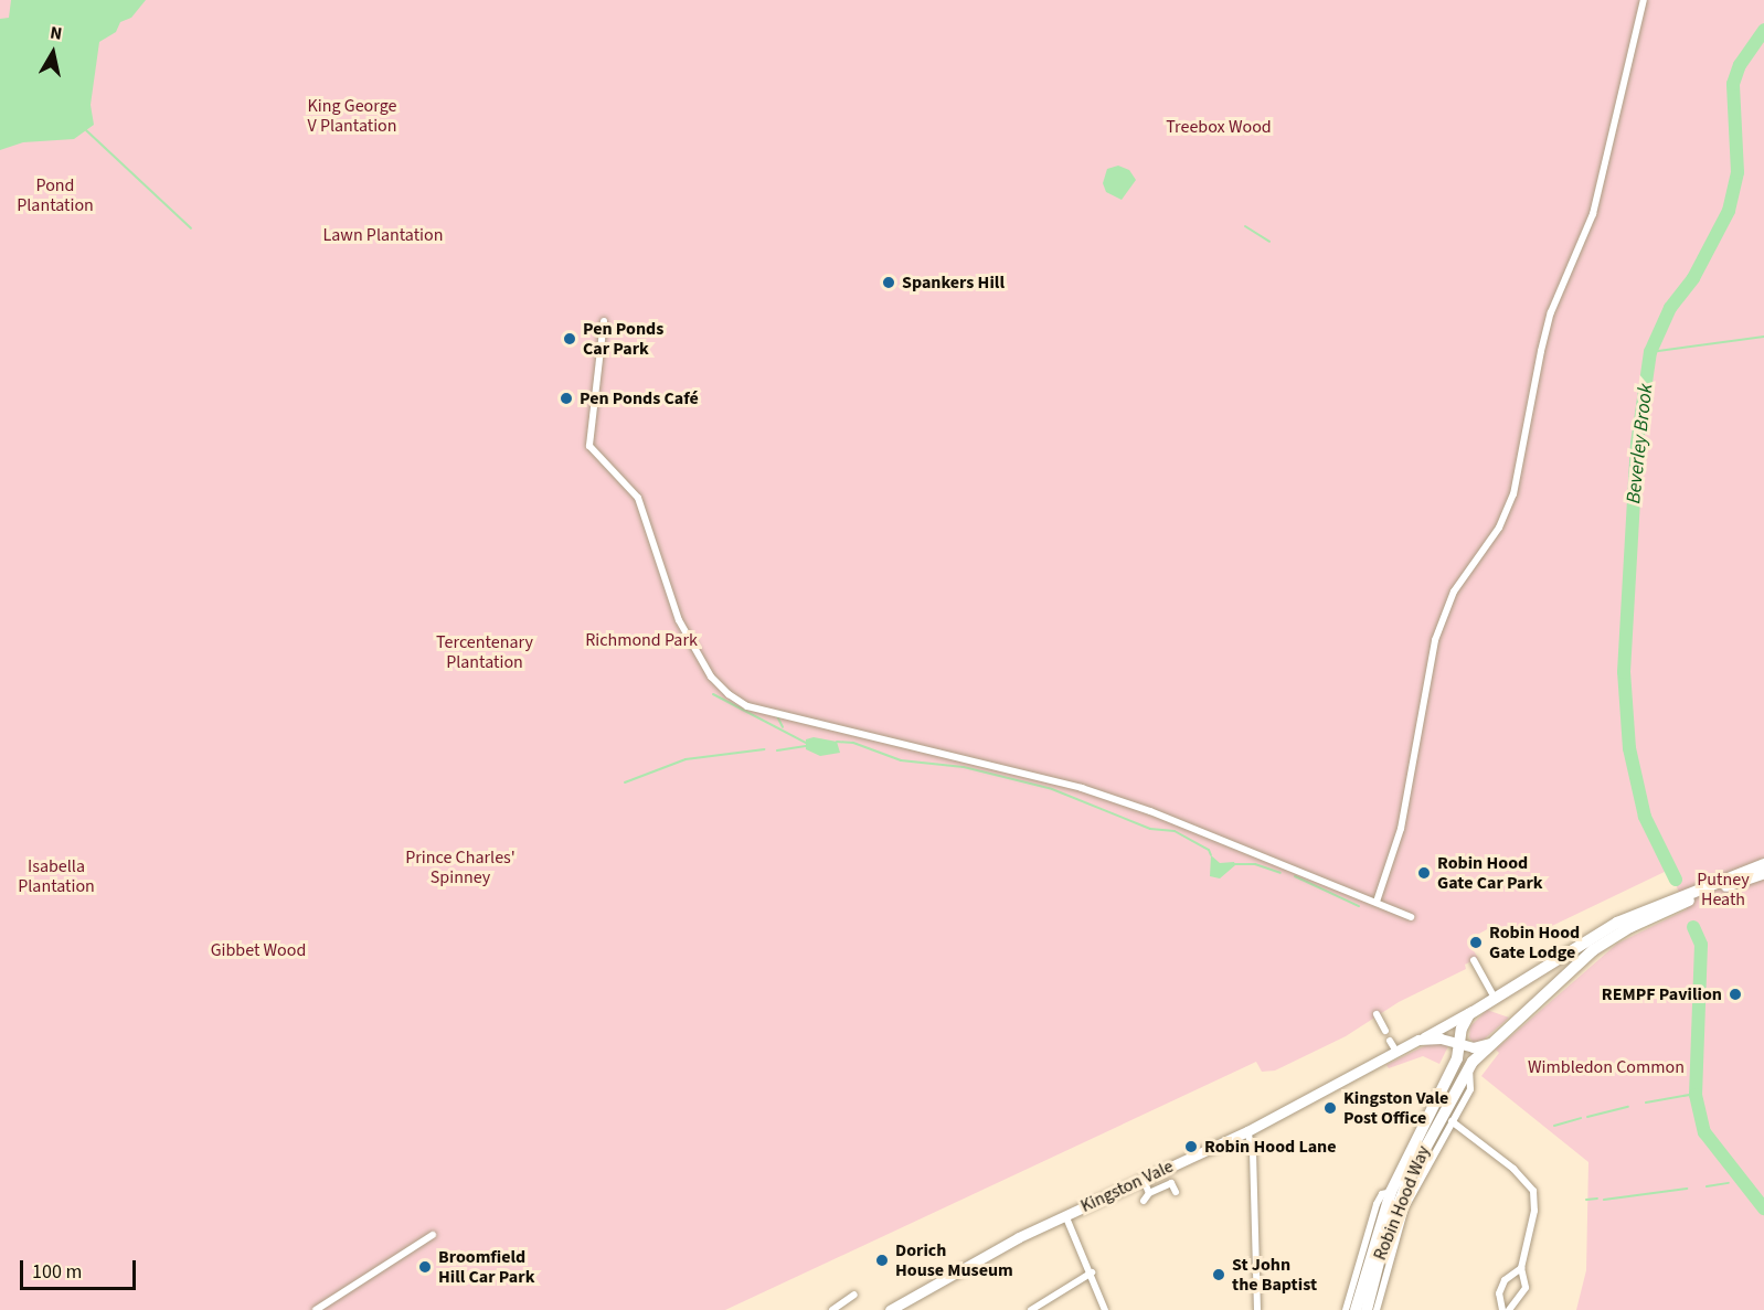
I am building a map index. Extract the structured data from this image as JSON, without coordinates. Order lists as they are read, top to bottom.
{
  "streets": {
    "highway": ["Robin Hood Way"],
    "main road": ["Kingston Vale"]
  },
  "water": ["Beverley Brook"],
  "parks": [
    "King George V Plantation",
    "Treebox Wood",
    "Pond Plantation",
    "Lawn Plantation",
    "Richmond Park",
    "Tercentenary Plantation",
    "Prince Charles' Spinney",
    "Isabella Plantation",
    "Putney Heath",
    "Gibbet Wood",
    "Wimbledon Common"
  ],
  "places": [
    "Spankers Hill",
    "Pen Ponds Car Park",
    "Pen Ponds Café",
    "Robin Hood Gate Car Park",
    "Robin Hood Gate Lodge",
    "REMPF Pavilion",
    "Kingston Vale Post Office",
    "Robin Hood Lane",
    "Dorich House Museum",
    "Broomfield Hill Car Park",
    "St John the Baptist"
  ],
  "scale_bar": "100 m",
  "north": "top"
}
